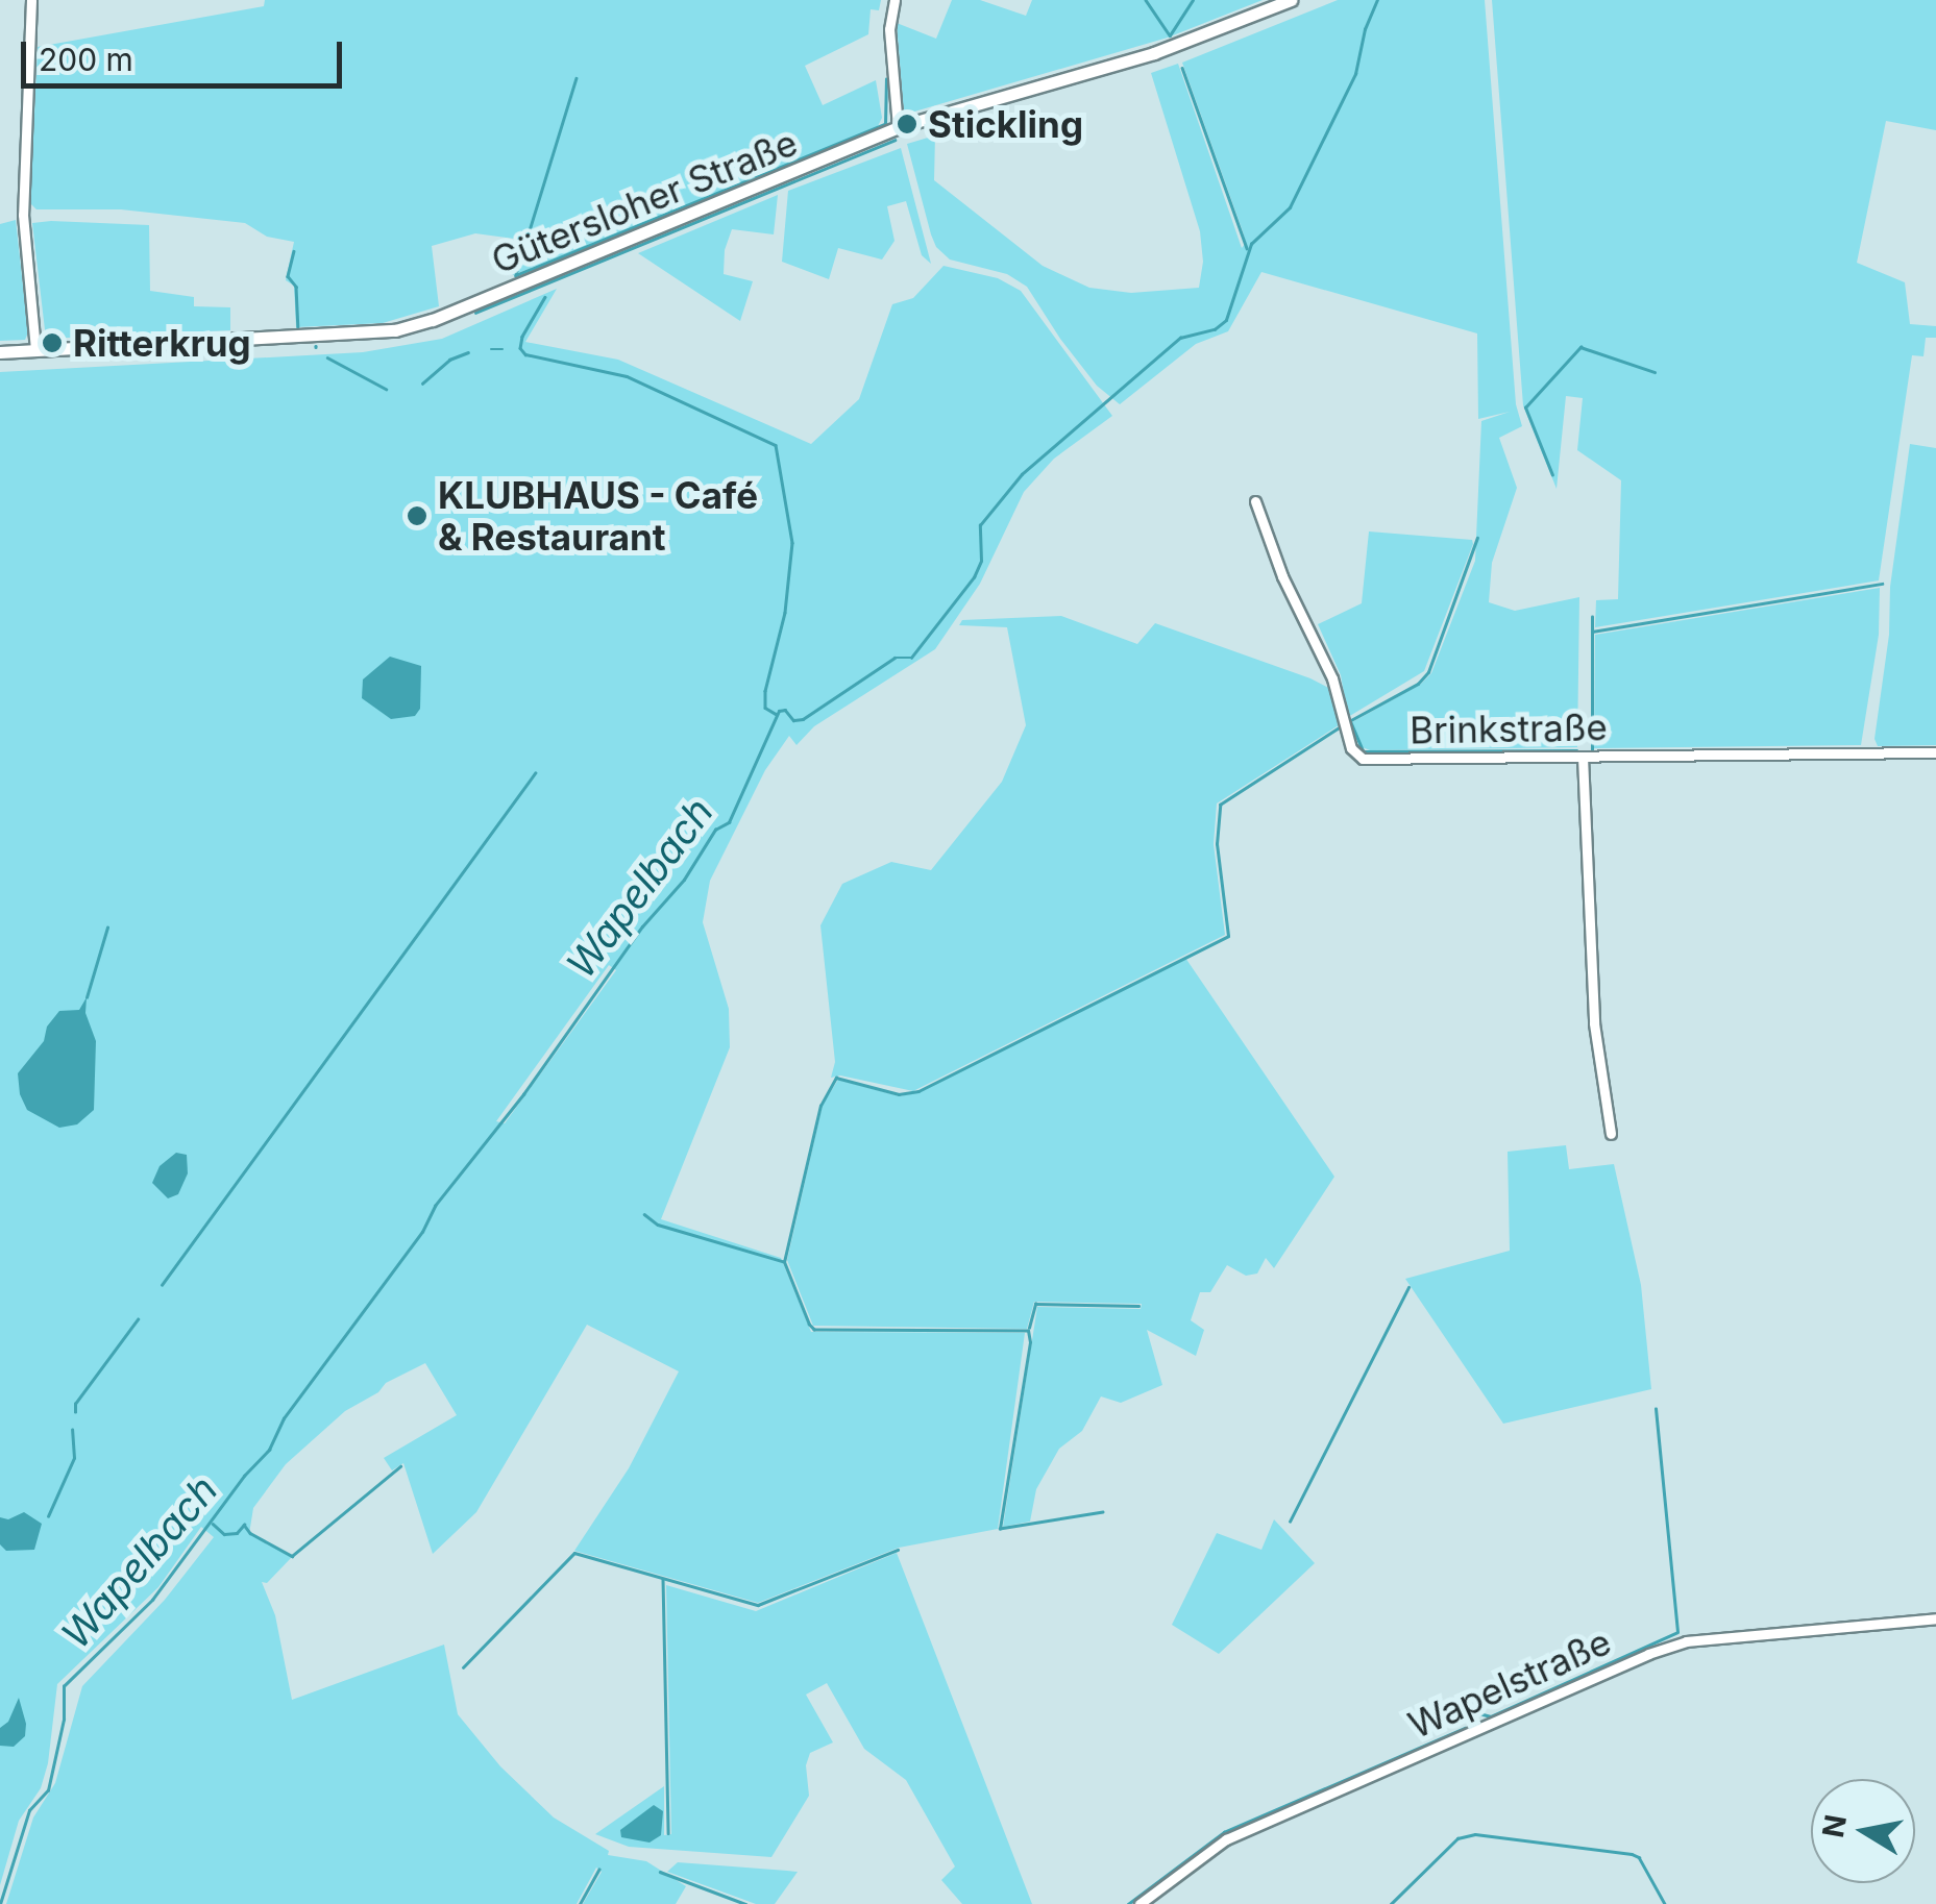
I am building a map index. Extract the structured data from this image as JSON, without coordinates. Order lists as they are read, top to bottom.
{
  "streets": {
    "main road": ["Gütersloher Straße"],
    "street": ["Brinkstraße", "Wapelstraße"]
  },
  "water": ["Wapelbach"],
  "places": ["Stickling", "Ritterkrug", "KLUBHAUS - Café & Restaurant"],
  "scale_bar": "200 m",
  "north": "left"
}
